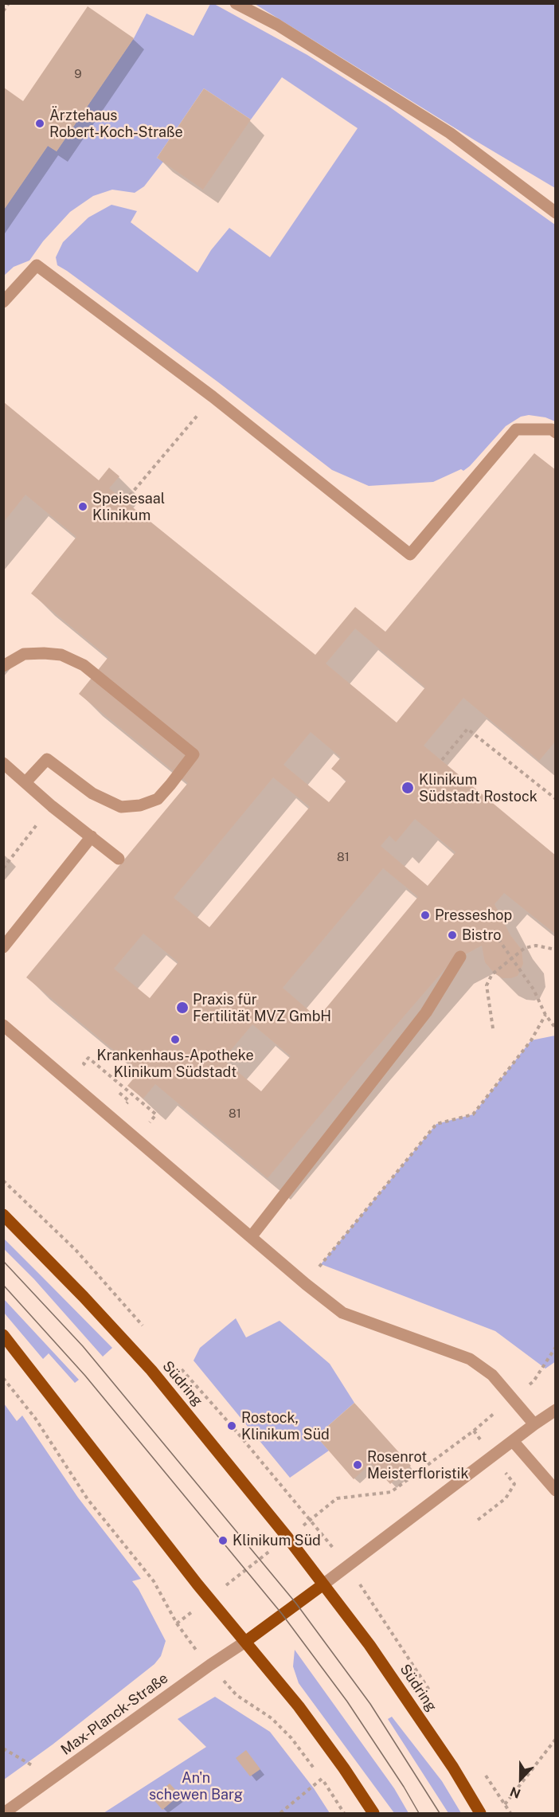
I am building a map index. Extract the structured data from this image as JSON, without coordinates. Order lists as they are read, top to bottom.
{
  "streets": {
    "main road": ["Südring"],
    "street": ["Max-Planck-Straße"]
  },
  "parks": ["An'n schewen Barg"],
  "places": [
    "Ärztehaus Robert-Koch-Straße",
    "Speisesaal Klinikum",
    "Klinikum Südstadt Rostock",
    "Presseshop",
    "Bistro",
    "Praxis für Fertilität MVZ GmbH",
    "Krankenhaus-Apotheke Klinikum Südstadt",
    "Rostock, Klinikum Süd",
    "Rosenrot Meisterfloristik",
    "Klinikum Süd"
  ],
  "house_numbers": ["9", "81", "81"],
  "north": "bottom"
}
